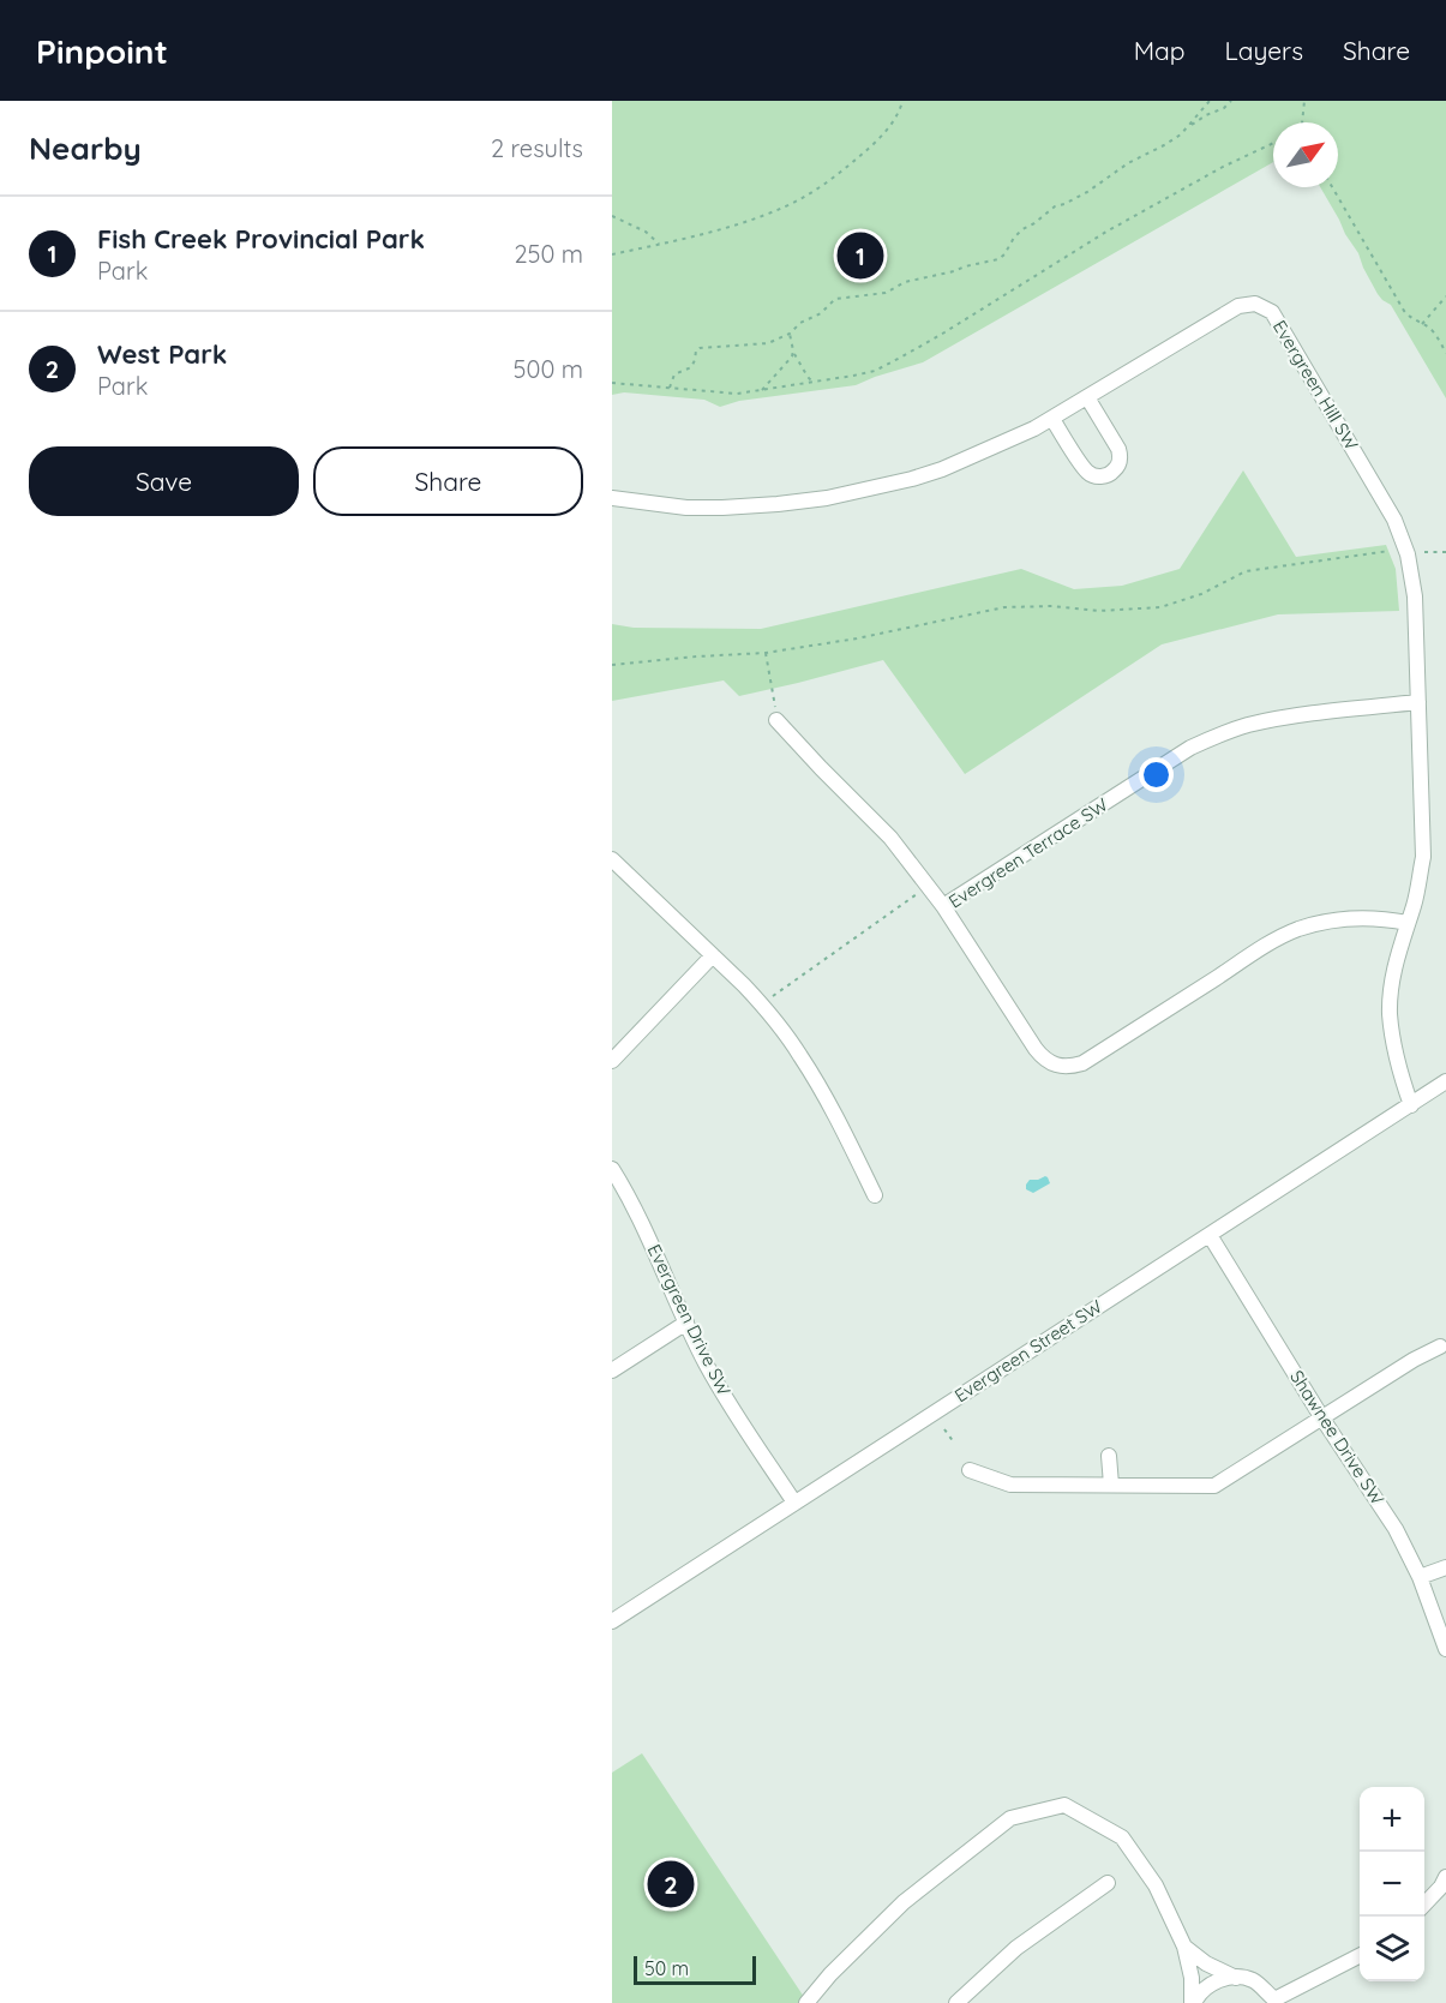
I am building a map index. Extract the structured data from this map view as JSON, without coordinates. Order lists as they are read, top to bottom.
{
  "streets": {
    "street": [
      "Evergreen Hill SW",
      "Evergreen Terrace SW",
      "Evergreen Drive SW",
      "Evergreen Street SW",
      "Shawnee Drive SW"
    ]
  },
  "crossings": [
    ["Evergreen Hill SW", "Evergreen Terrace SW"],
    ["Evergreen Hill SW", "Evergreen Street SW"],
    ["Evergreen Drive SW", "Evergreen Street SW"],
    ["Evergreen Street SW", "Shawnee Drive SW"]
  ],
  "scale_bar": "50 m",
  "north": "top right",
  "page": {
    "header": "Pinpoint",
    "nav": ["Map", "Layers", "Share"],
    "heading": ["Nearby", "2 results"],
    "list": [
      {
        "mark": "1",
        "name": "Fish Creek Provincial Park",
        "note": "Park",
        "value": "250 m"
      },
      {
        "mark": "2",
        "name": "West Park",
        "note": "Park",
        "value": "500 m"
      }
    ],
    "pins": ["1", "2"],
    "buttons": ["Save", "Share"],
    "map_buttons": ["+", "−"],
    "scale": "50 m"
  }
}
